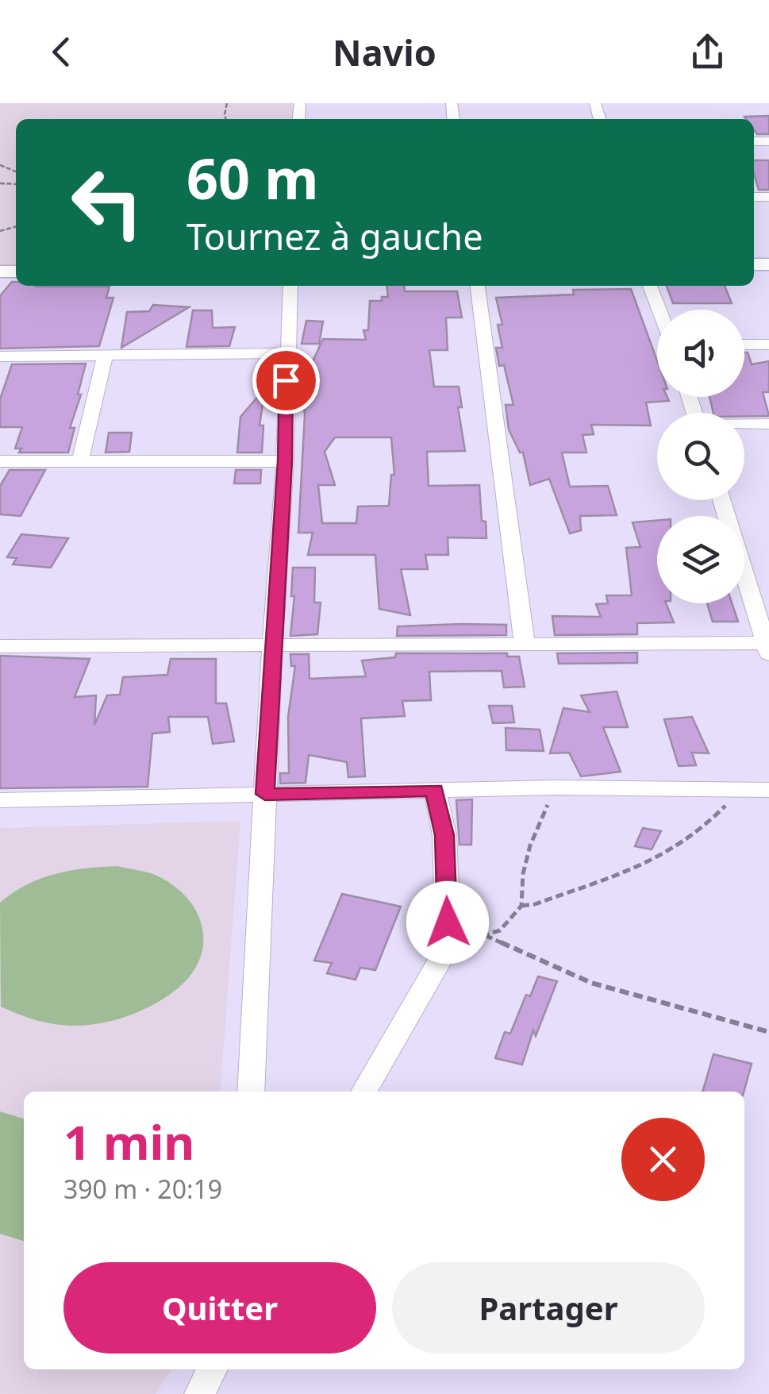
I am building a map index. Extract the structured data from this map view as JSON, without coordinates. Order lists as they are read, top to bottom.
{
  "page": {
    "header": "Navio",
    "turn": ["60 m", "Tournez à gauche"],
    "heading": ["1 min", "390 m · 20:19"],
    "buttons": ["Quitter", "Partager"]
  }
}
